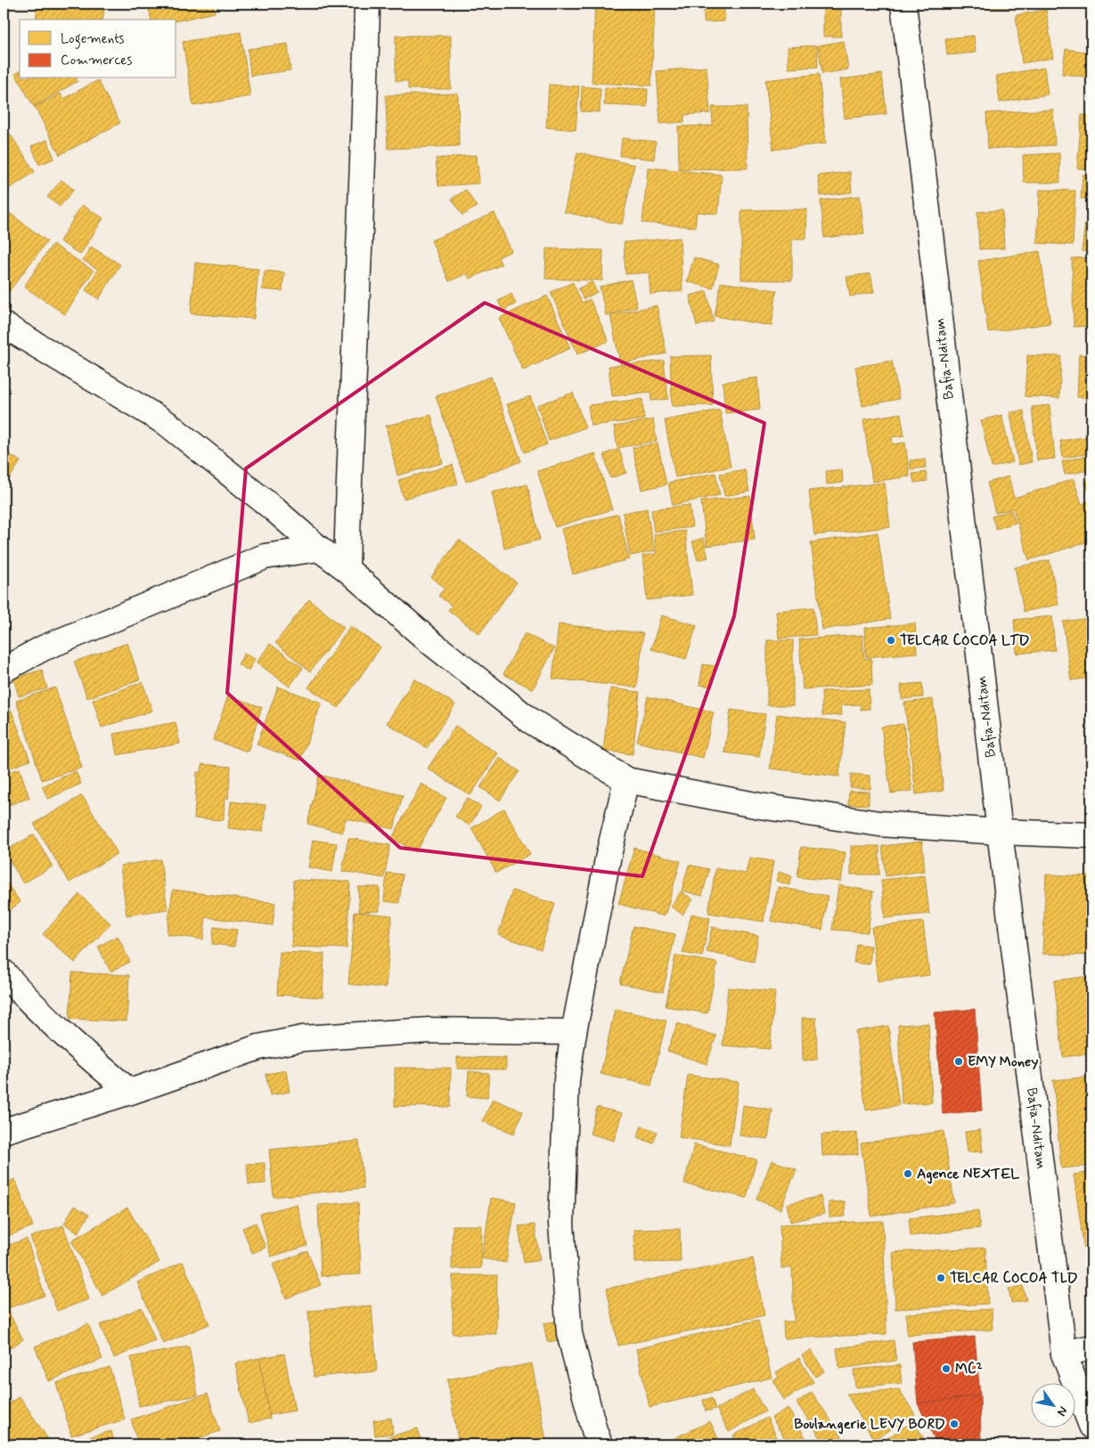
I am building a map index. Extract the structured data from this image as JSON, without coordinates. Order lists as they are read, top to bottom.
{
  "streets": {
    "street": ["Bafia-Nditam"]
  },
  "places": [
    "TELCAR COCOA LTD",
    "EMY Money",
    "Agence NEXTEL",
    "TELCAR COCOA TLD",
    "MC²",
    "Boulangerie LEVY BORD"
  ],
  "legend": ["Logements", "Commerces"],
  "north": "bottom right"
}
